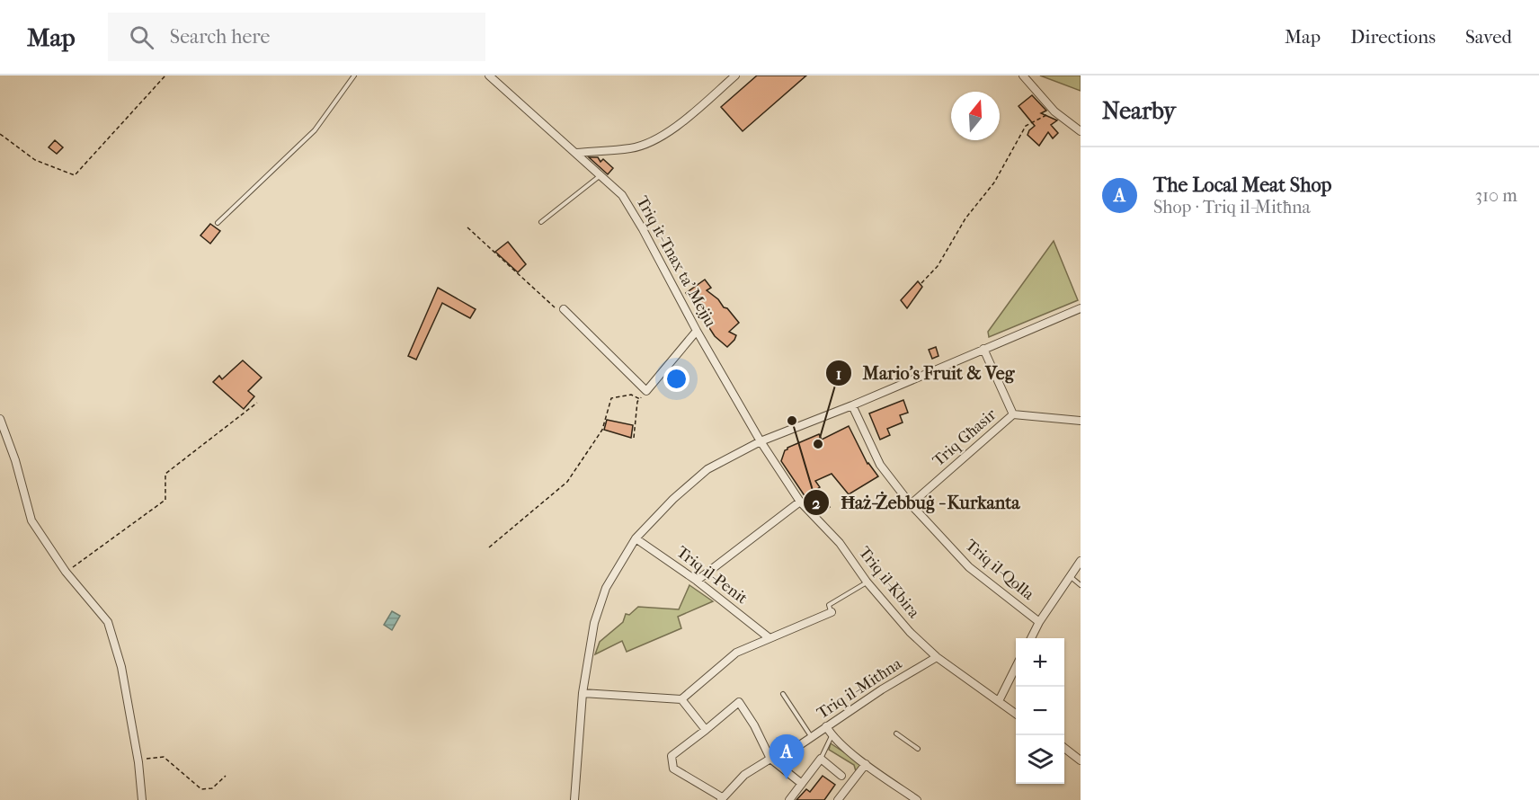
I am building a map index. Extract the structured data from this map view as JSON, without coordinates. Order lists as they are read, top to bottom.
{
  "streets": {
    "street": [
      "Triq it-Tnax ta' Mejju",
      "Triq Għasir",
      "Triq il-Qolla",
      "Triq il-Penit",
      "Triq il-Kbira",
      "Triq il-Mitħna"
    ]
  },
  "crossings": [
    ["Triq it-Tnax ta' Mejju", "Triq il-Kbira"],
    ["Triq Għasir", "Triq il-Qolla"],
    ["Triq il-Kbira", "Triq il-Mitħna"]
  ],
  "places": ["Ħaż-Żebbuġ - Kurkanta", "Mario's Fruit & Veg"],
  "north": "top",
  "page": {
    "header": "Map",
    "search": "Search here",
    "nav": ["Map", "Directions", "Saved"],
    "heading": "Nearby",
    "list": [
      {
        "mark": "A",
        "name": "The Local Meat Shop",
        "note": "Shop · Triq il-Mitħna",
        "value": "310 m"
      }
    ],
    "map_buttons": ["+", "−"],
    "pins": "A"
  }
}
